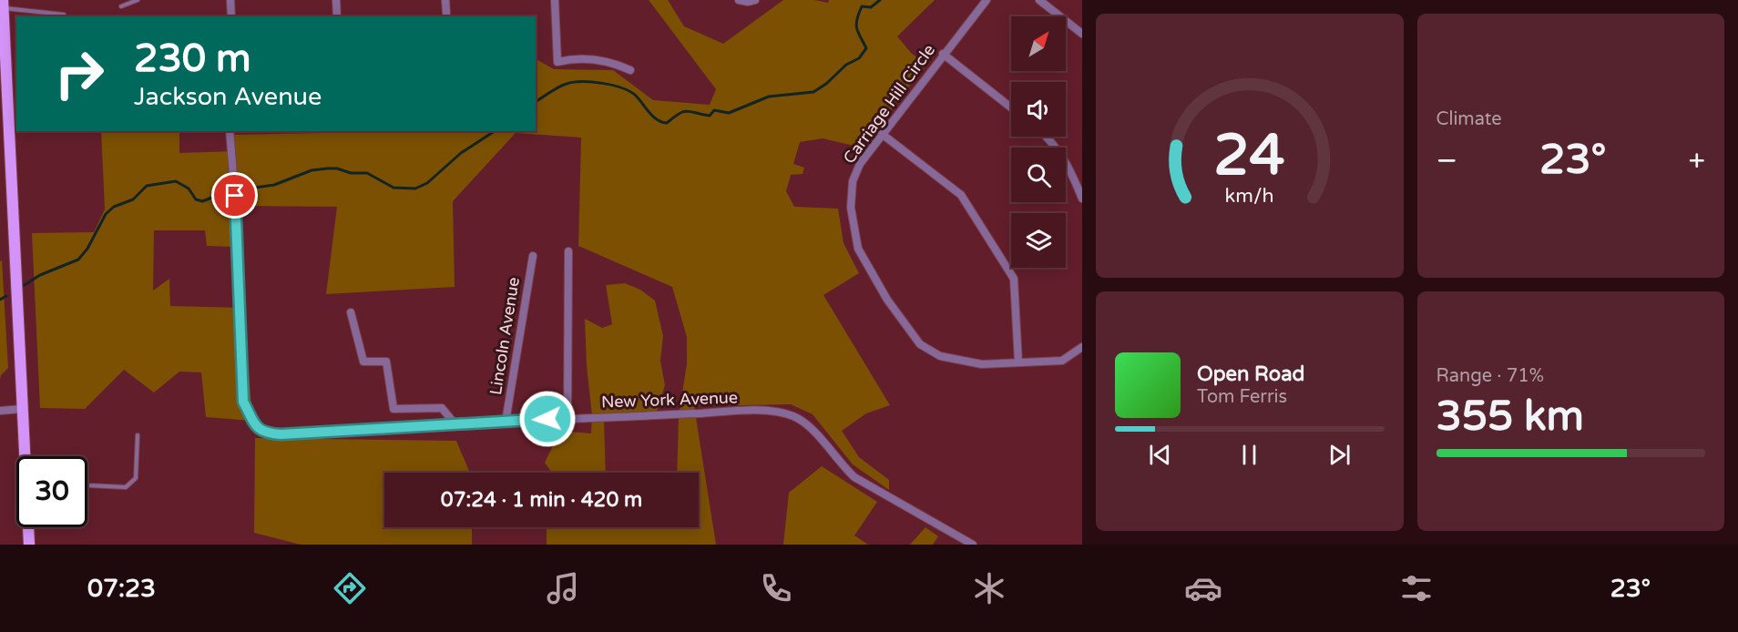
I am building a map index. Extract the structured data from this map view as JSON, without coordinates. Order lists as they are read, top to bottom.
{
  "streets": {
    "street": ["Carriage Hill Circle", "Lincoln Avenue", "New York Avenue"]
  },
  "crossings": [
    ["Lincoln Avenue", "New York Avenue"]
  ],
  "north": "top right",
  "page": {
    "tile": [
      "Climate",
      ["Range · 71%", "355 km"]
    ],
    "turn": ["230 m", "Jackson Avenue"],
    "heat": ["−", "23°", "+"],
    "song": ["Open Road", "Tom Ferris"],
    "limit": "30",
    "trip": "07:24 · 1 min · 420 m",
    "tabs": ["07:23", "23°"],
    "gauge": ["24", "km/h"]
  }
}
